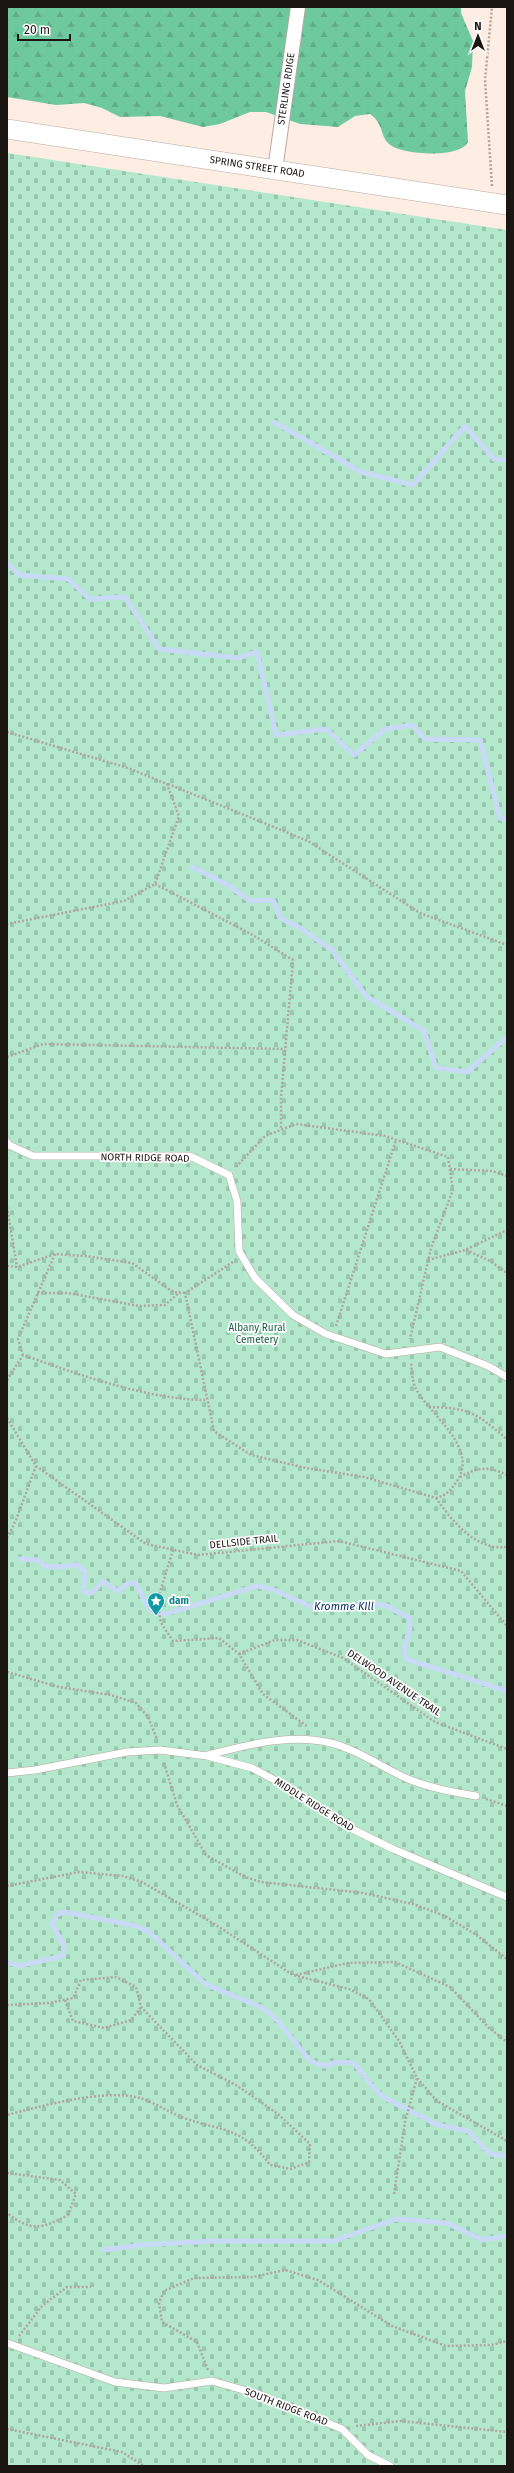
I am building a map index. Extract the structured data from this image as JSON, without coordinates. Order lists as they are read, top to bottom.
{
  "streets": {
    "street": ["STERLING RDIGE", "SPRING STREET ROAD"],
    "lane": ["NORTH RIDGE ROAD", "MIDDLE RIDGE ROAD", "SOUTH RIDGE ROAD"],
    "path": ["DELLSIDE TRAIL", "DELWOOD AVENUE TRAIL"]
  },
  "crossings": [
    ["STERLING RDIGE", "SPRING STREET ROAD"]
  ],
  "water": ["Kromme KIll"],
  "parks": ["Albany Rural Cemetery"],
  "places": {
    "place": ["dam"]
  },
  "scale_bar": "20 m",
  "north": "top"
}
